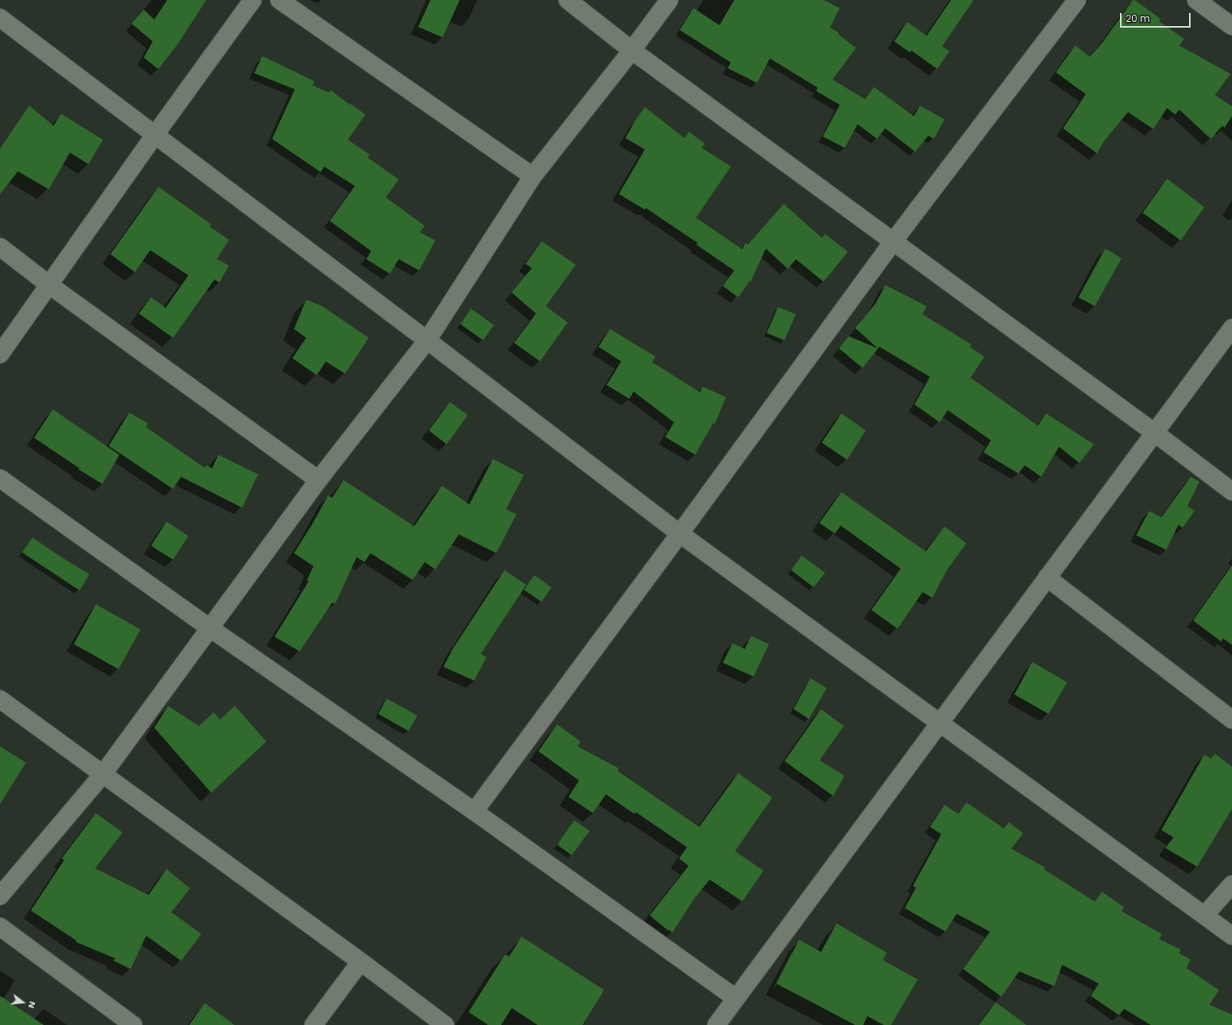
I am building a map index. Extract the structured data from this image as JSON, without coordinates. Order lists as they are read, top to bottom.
{
  "scale_bar": "20 m",
  "north": "right"
}
